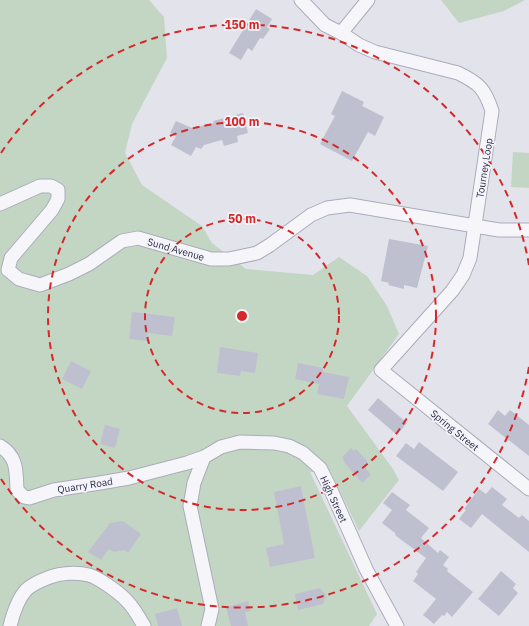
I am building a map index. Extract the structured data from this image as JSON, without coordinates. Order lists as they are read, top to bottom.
{
  "streets": {
    "street": [
      "Tourney Loop",
      "Sund Avenue",
      "Spring Street",
      "Quarry Road",
      "High Street"
    ]
  },
  "crossings": [
    ["Tourney Loop", "Sund Avenue"],
    ["Tourney Loop", "Spring Street"],
    ["Quarry Road", "High Street"]
  ],
  "rings": ["150 m", "100 m", "50 m"]
}
